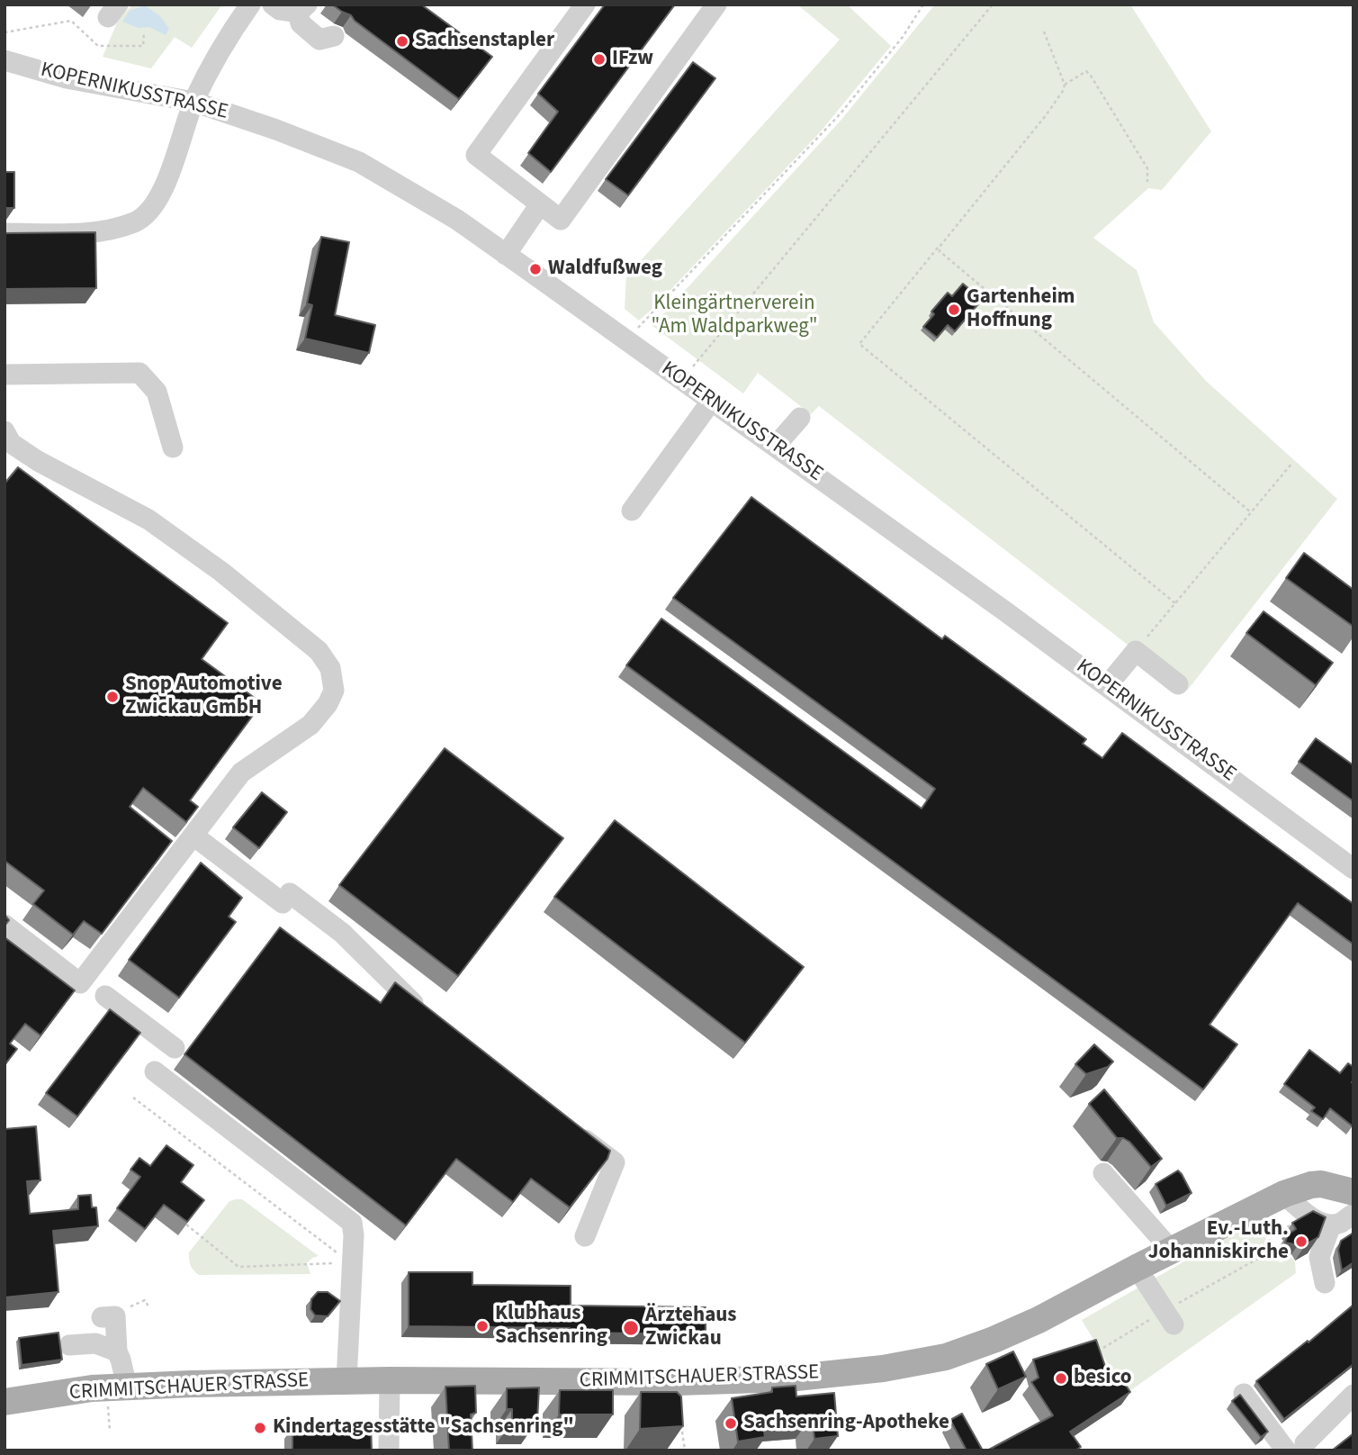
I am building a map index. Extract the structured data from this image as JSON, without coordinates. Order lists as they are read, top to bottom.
{
  "streets": {
    "main road": ["CRIMMITSCHAUER STRASSE"],
    "street": ["KOPERNIKUSSTRASSE"]
  },
  "parks": ["Kleingärtnerverein \"Am Waldparkweg\""],
  "places": [
    "Sachsenstapler",
    "IFzw",
    "Waldfußweg",
    "Gartenheim Hoffnung",
    "Snop Automotive Zwickau GmbH",
    "Ev.-Luth. Johanniskirche",
    "Klubhaus Sachsenring",
    "Ärztehaus Zwickau",
    "besico",
    "Sachsenring-Apotheke",
    "Kindertagesstätte \"Sachsenring\""
  ]
}
